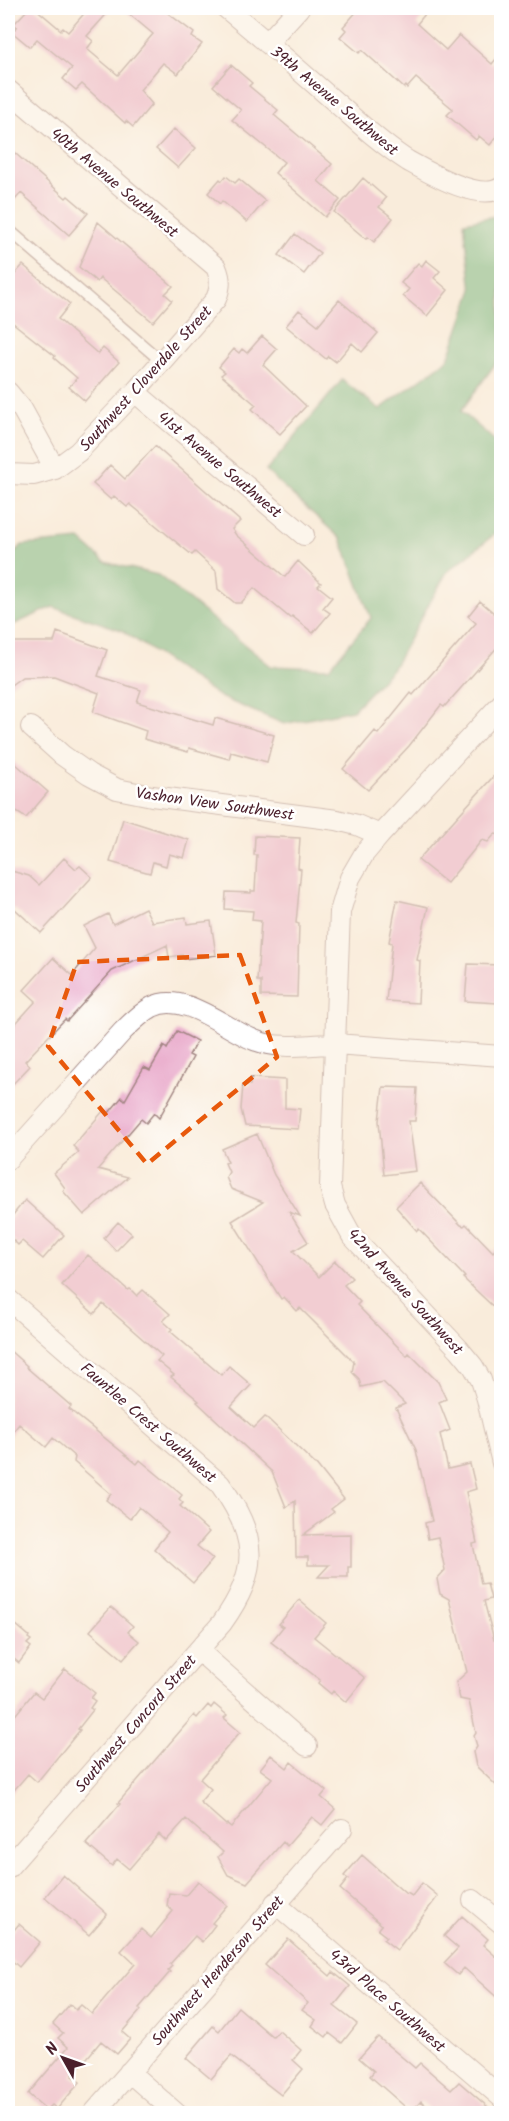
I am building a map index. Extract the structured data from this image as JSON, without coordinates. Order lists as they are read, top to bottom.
{
  "streets": {
    "street": [
      "39th Avenue Southwest",
      "40th Avenue Southwest",
      "Southwest Cloverdale Street",
      "41st Avenue Southwest",
      "Vashon View Southwest",
      "42nd Avenue Southwest",
      "Fauntlee Crest Southwest",
      "Southwest Concord Street",
      "Southwest Henderson Street",
      "43rd Place Southwest"
    ]
  },
  "crossings": [
    ["40th Avenue Southwest", "Southwest Cloverdale Street"],
    ["Southwest Cloverdale Street", "41st Avenue Southwest"],
    ["Vashon View Southwest", "42nd Avenue Southwest"],
    ["Fauntlee Crest Southwest", "Southwest Concord Street"],
    ["Southwest Henderson Street", "43rd Place Southwest"]
  ],
  "north": "top left"
}
